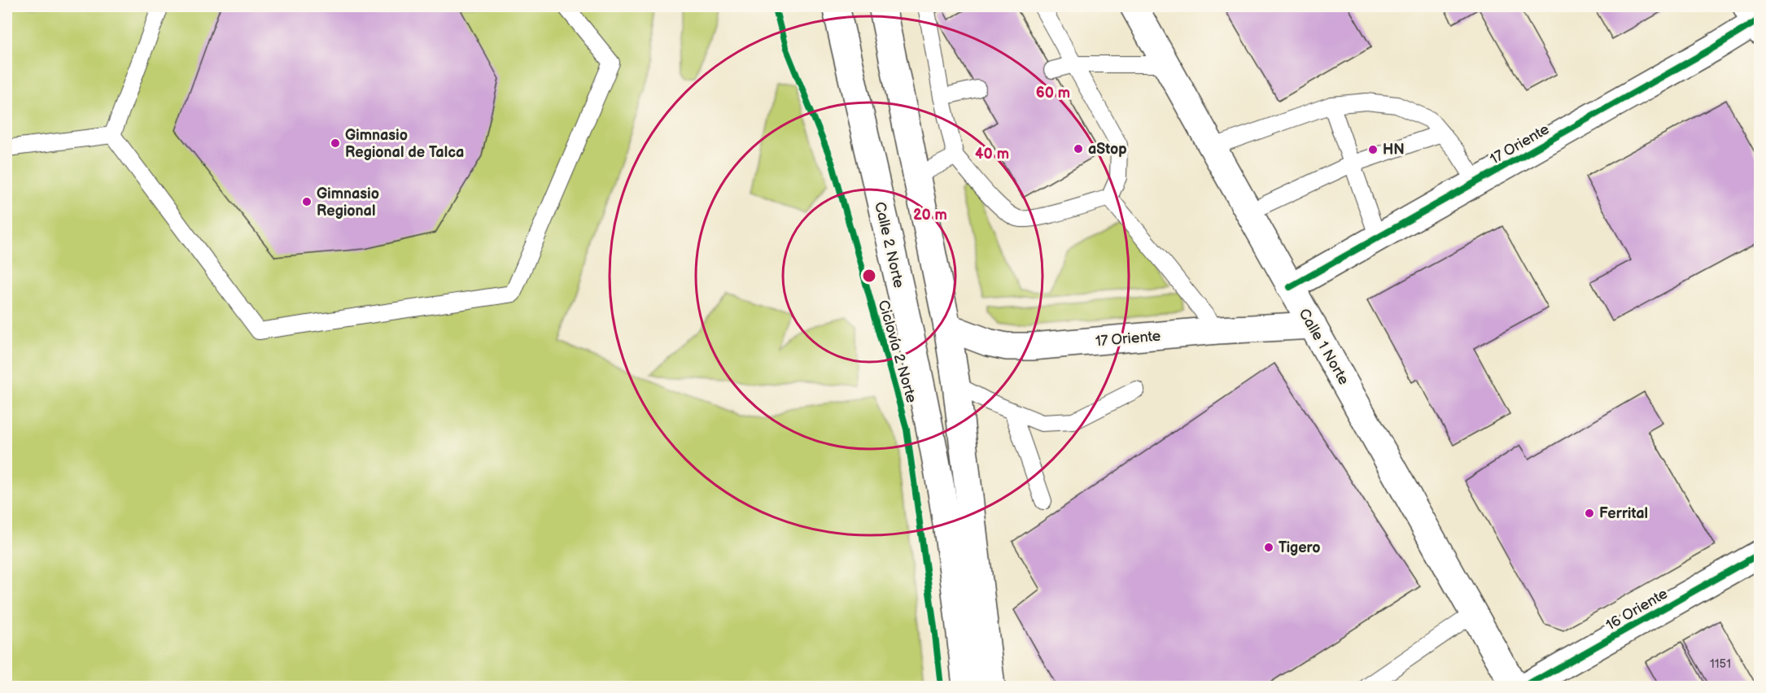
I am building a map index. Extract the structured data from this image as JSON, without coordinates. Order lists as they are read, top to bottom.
{
  "streets": {
    "main road": [
      "17 Oriente",
      "Calle 2 Norte",
      "Calle 1 Norte",
      "16 Oriente"
    ],
    "cycle path": ["Ciclovía 2 Norte"]
  },
  "crossings": [
    ["17 Oriente", "Calle 1 Norte"]
  ],
  "places": [
    "Gimnasio Regional de Talca",
    "aStop",
    "HN",
    "Gimnasio Regional",
    "Ferrital",
    "Tigero"
  ],
  "house_numbers": ["1151"],
  "rings": ["60 m", "40 m", "20 m"]
}
